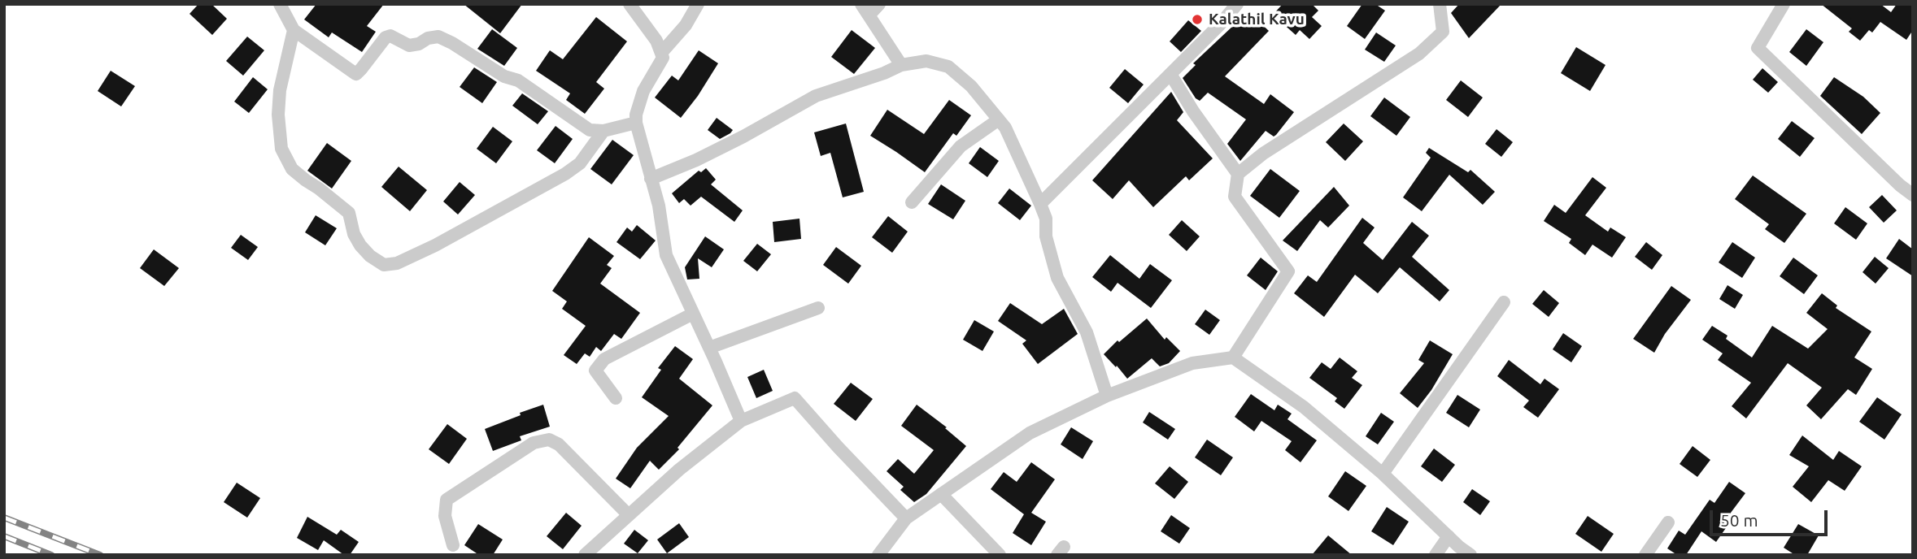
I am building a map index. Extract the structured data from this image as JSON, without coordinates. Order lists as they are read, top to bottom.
{
  "places": ["Kalathil Kavu"],
  "scale_bar": "50 m"
}
